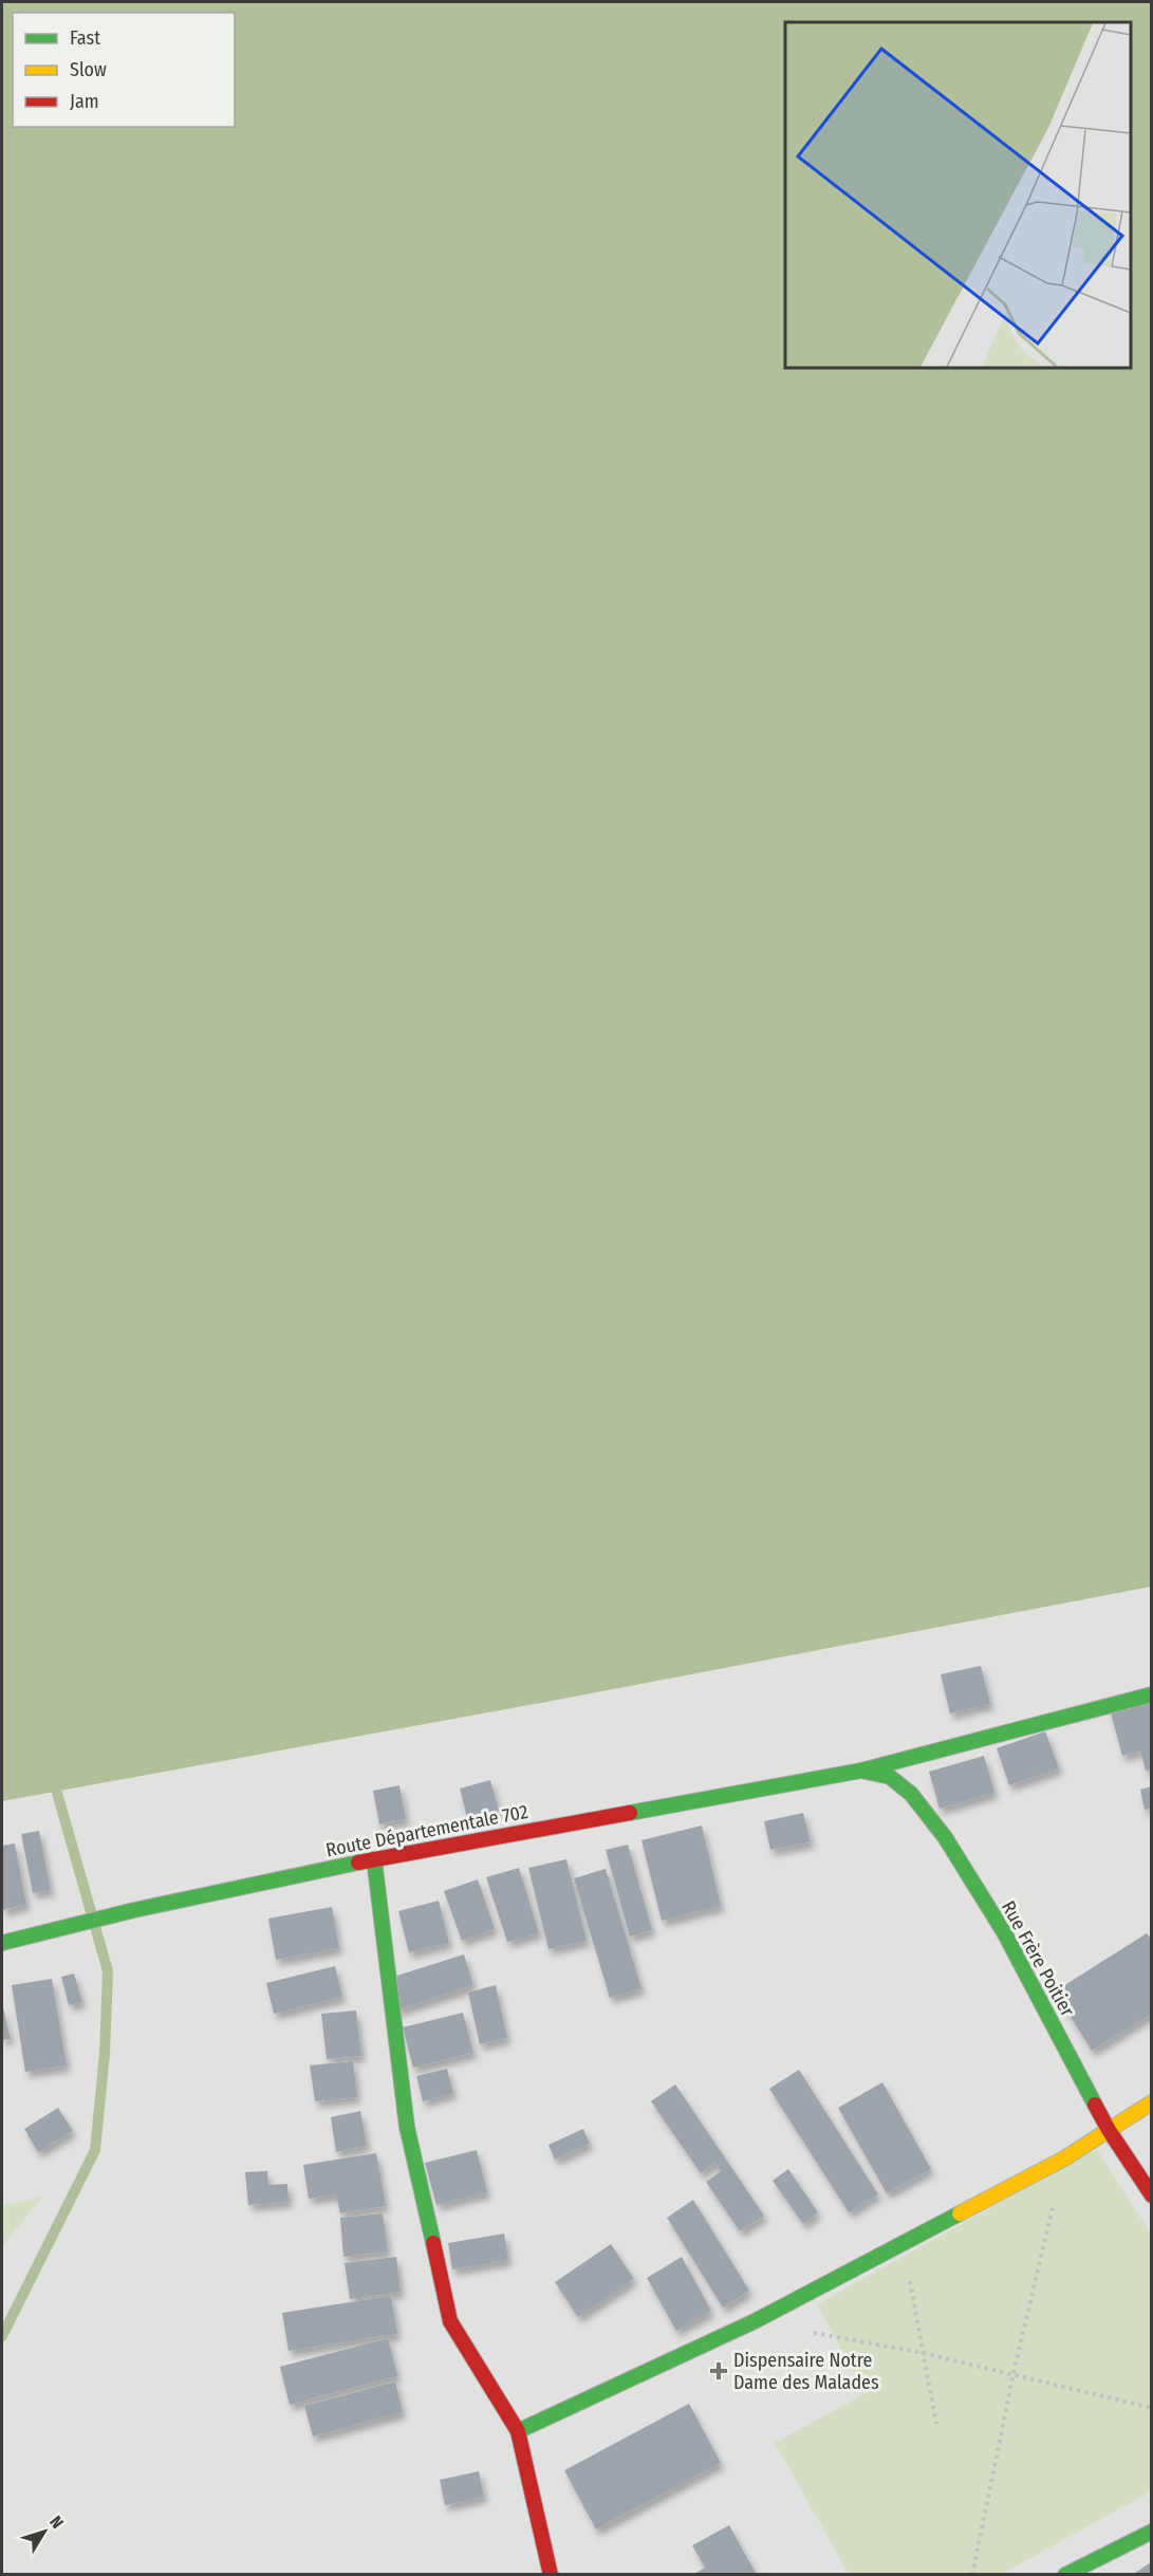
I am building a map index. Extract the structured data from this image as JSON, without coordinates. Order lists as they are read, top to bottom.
{
  "streets": {
    "street": ["Route Départementale 702", "Rue Frère Poitier"]
  },
  "crossings": [
    ["Route Départementale 702", "Rue Frère Poitier"]
  ],
  "places": {
    "health": ["Dispensaire Notre Dame des Malades"]
  },
  "legend": ["Fast", "Slow", "Jam"],
  "north": "top right"
}
